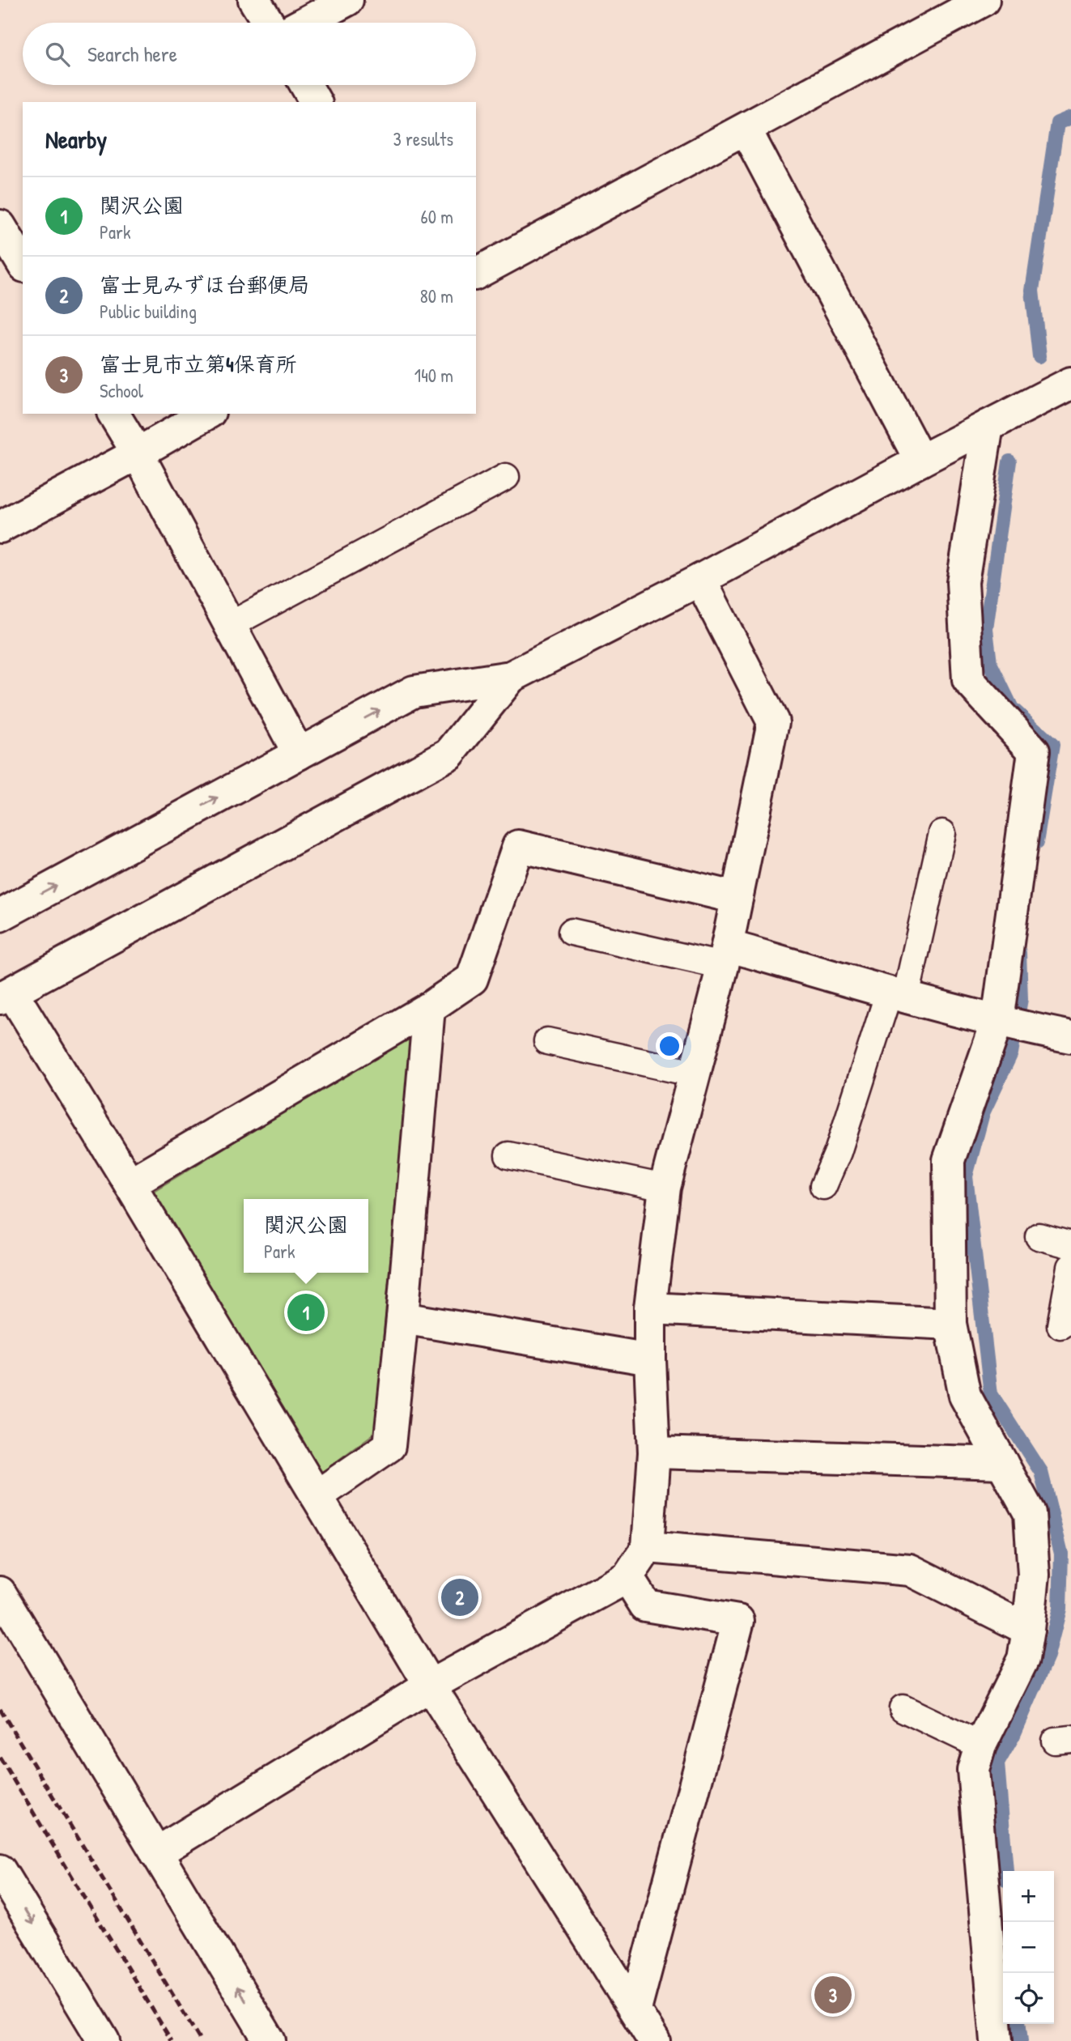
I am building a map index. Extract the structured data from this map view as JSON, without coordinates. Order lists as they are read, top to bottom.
{
  "page": {
    "search": "Search here",
    "heading": ["Nearby", "3 results"],
    "list": [
      {
        "mark": "1",
        "name": "関沢公園",
        "note": "Park",
        "value": "60 m"
      },
      {
        "mark": "2",
        "name": "富士見みずほ台郵便局",
        "note": "Public building",
        "value": "80 m"
      },
      {
        "mark": "3",
        "name": "富士見市立第4保育所",
        "note": "School",
        "value": "140 m"
      }
    ],
    "popup": ["関沢公園", "Park"],
    "pins": ["1", "2", "3"],
    "map_buttons": ["+", "−"]
  }
}
